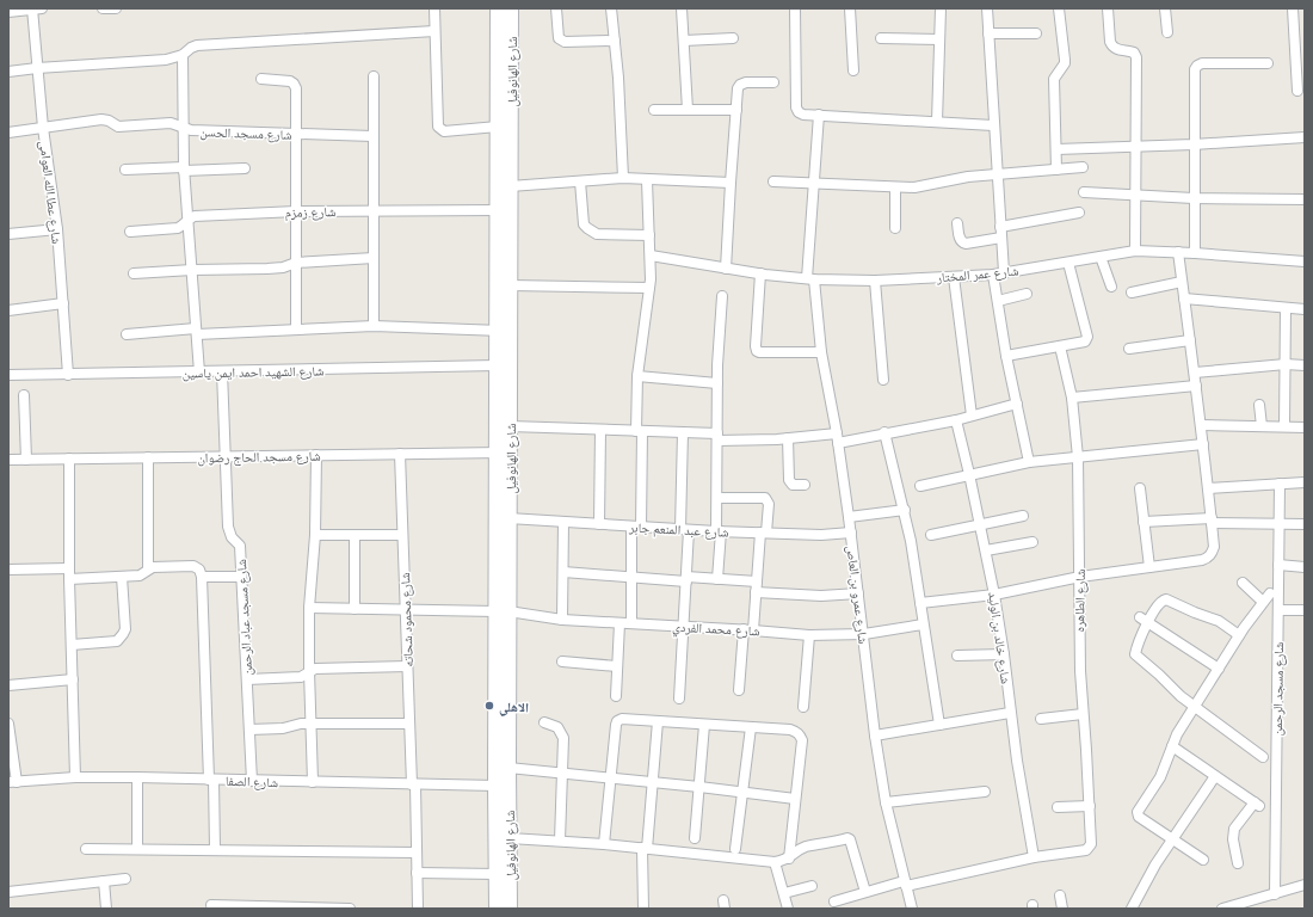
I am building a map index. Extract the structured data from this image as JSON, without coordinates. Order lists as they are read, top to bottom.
{
  "streets": {
    "street": [
      "شارع الهانوفيل",
      "شارع مسجد الحسن",
      "شارع عطا الله العوامى",
      "شارع زمزم",
      "شارع عمر المختار",
      "شارع الشهيد احمد ايمن ياسين",
      "شارع مسجد الحاج رضوان",
      "شارع عبد المنعم جابر",
      "شارع عمرو بن العاص",
      "شارع الطاهره",
      "شارع مسجد عباد الرحمن",
      "شارع محمود شحاته",
      "شارع محمد الفردي",
      "شارع خالد بن الوليد",
      "شارع مسجد الرحمن",
      "شارع الصفا"
    ]
  },
  "crossings": [
    ["شارع الهانوفيل", "شارع زمزم"],
    ["شارع الهانوفيل", "شارع الشهيد احمد ايمن ياسين"],
    ["شارع الهانوفيل", "شارع مسجد الحاج رضوان"],
    ["شارع الهانوفيل", "شارع عبد المنعم جابر"],
    ["شارع الهانوفيل", "شارع محمد الفردي"],
    ["شارع الهانوفيل", "شارع الصفا"],
    ["شارع مسجد الحسن", "شارع عطا الله العوامى"],
    ["شارع عطا الله العوامى", "شارع الشهيد احمد ايمن ياسين"],
    ["شارع عمر المختار", "شارع عمرو بن العاص"],
    ["شارع الشهيد احمد ايمن ياسين", "شارع مسجد عباد الرحمن"],
    ["شارع مسجد الحاج رضوان", "شارع مسجد عباد الرحمن"],
    ["شارع مسجد الحاج رضوان", "شارع محمود شحاته"],
    ["شارع عبد المنعم جابر", "شارع عمرو بن العاص"],
    ["شارع عمرو بن العاص", "شارع محمد الفردي"],
    ["شارع الطاهره", "شارع خالد بن الوليد"],
    ["شارع مسجد عباد الرحمن", "شارع الصفا"],
    ["شارع محمود شحاته", "شارع محمد الفردي"],
    ["شارع محمود شحاته", "شارع الصفا"]
  ],
  "places": ["الاهلي"]
}
